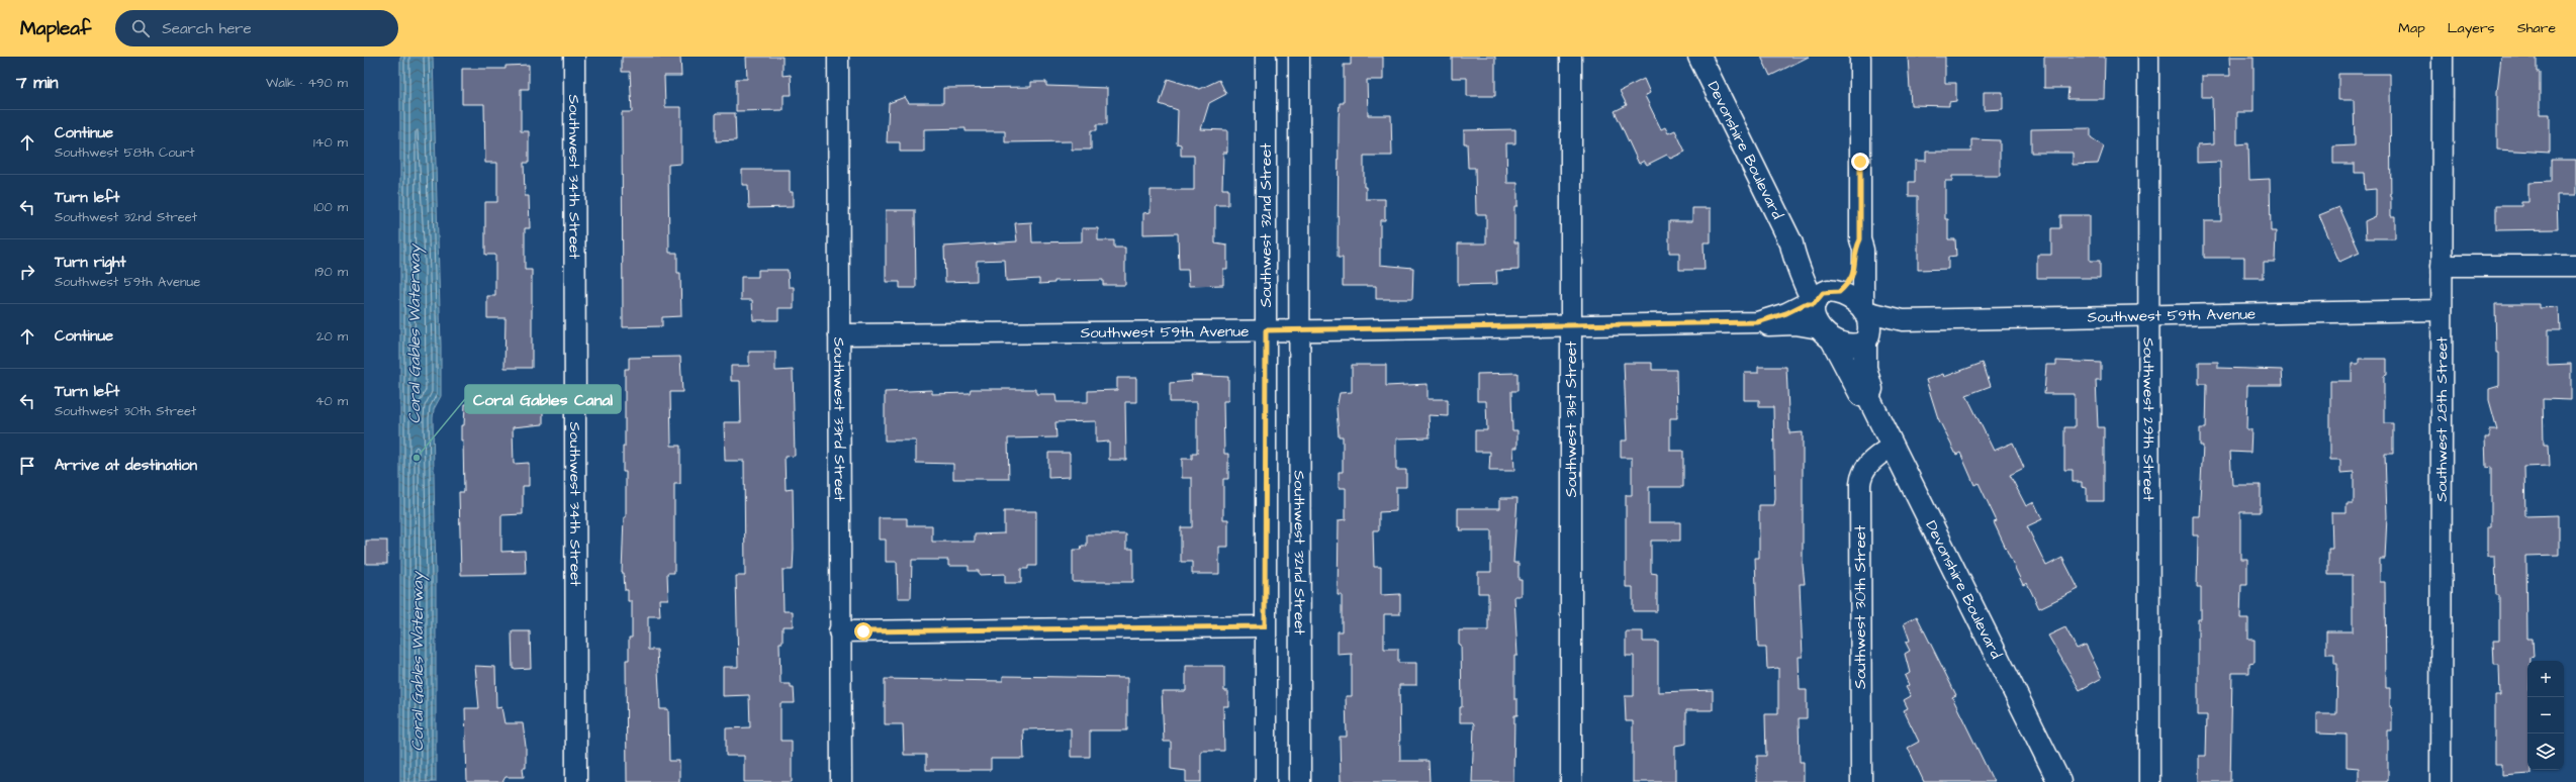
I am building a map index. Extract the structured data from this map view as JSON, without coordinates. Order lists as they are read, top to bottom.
{
  "streets": {
    "street": [
      "Devonshire Boulevard",
      "Southwest 34th Street",
      "Southwest 32nd Street",
      "Southwest 59th Avenue",
      "Southwest 33rd Street",
      "Southwest 31st Street",
      "Southwest 29th Street",
      "Southwest 28th Street",
      "Southwest 30th Street"
    ]
  },
  "crossings": [
    ["Devonshire Boulevard", "Southwest 59th Avenue"],
    ["Devonshire Boulevard", "Southwest 30th Street"],
    ["Southwest 32nd Street", "Southwest 59th Avenue"],
    ["Southwest 59th Avenue", "Southwest 33rd Street"],
    ["Southwest 59th Avenue", "Southwest 31st Street"],
    ["Southwest 59th Avenue", "Southwest 29th Street"],
    ["Southwest 59th Avenue", "Southwest 28th Street"]
  ],
  "water": ["Coral Gables Waterway"],
  "places": ["Coral Gables Canal"],
  "page": {
    "header": "Mapleaf",
    "search": "Search here",
    "nav": ["Map", "Layers", "Share"],
    "heading": ["7 min", "Walk · 490 m"],
    "list": [
      ["Continue", "Southwest 58th Court", "140 m"],
      ["Turn left", "Southwest 32nd Street", "100 m"],
      ["Turn right", "Southwest 59th Avenue", "190 m"],
      ["Continue", "20 m"],
      ["Turn left", "Southwest 30th Street", "40 m"],
      "Arrive at destination"
    ],
    "map_buttons": ["+", "−"]
  }
}
